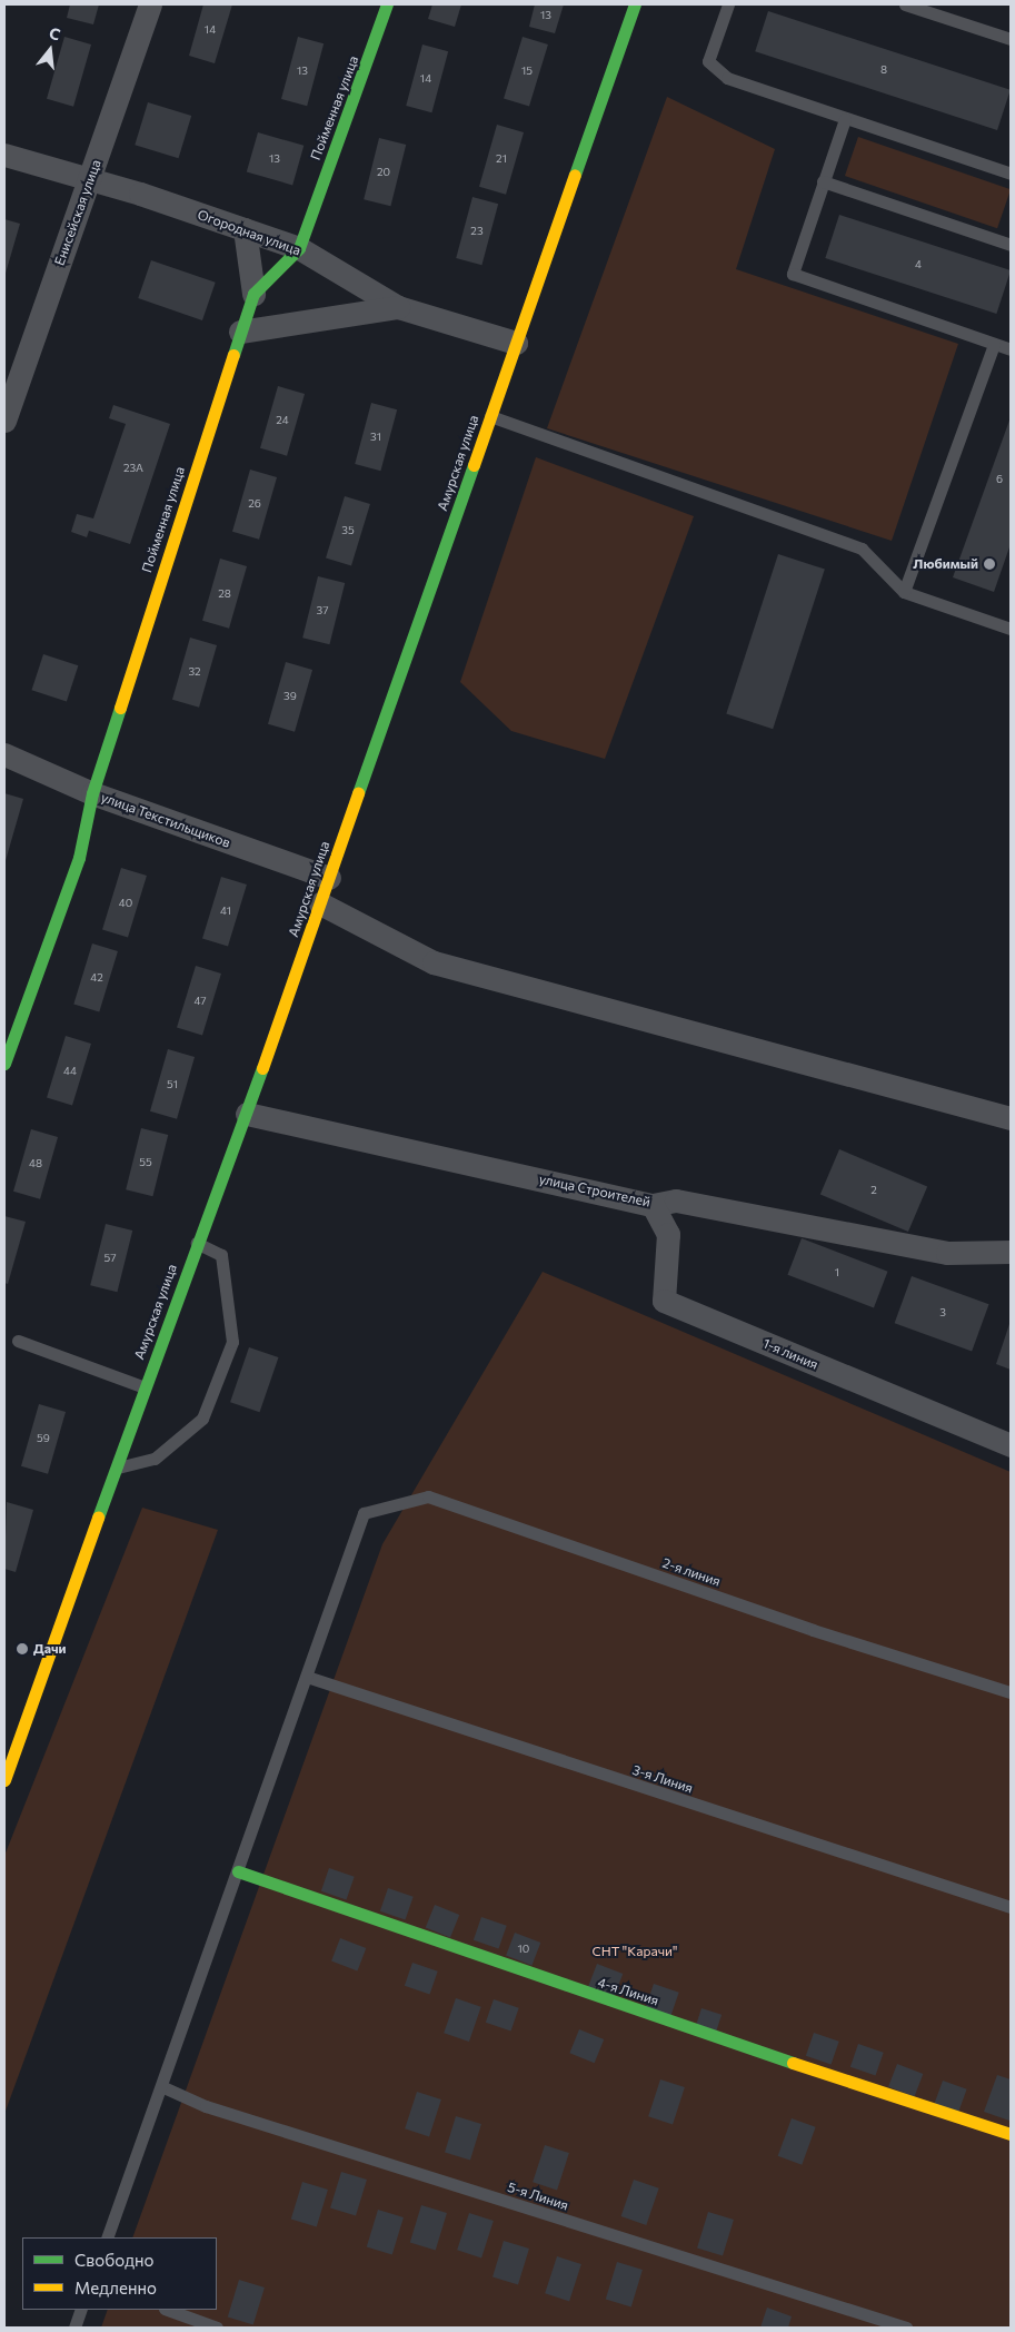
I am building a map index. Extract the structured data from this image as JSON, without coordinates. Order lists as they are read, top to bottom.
{
  "streets": {
    "street": [
      "Пойменная улица",
      "Енисейская улица",
      "Огородная улица",
      "Амурская улица",
      "улица Текстильщиков",
      "улица Строителей",
      "1-я линия",
      "4-я Линия"
    ],
    "lane": ["2-я линия", "3-я Линия", "5-я Линия"]
  },
  "crossings": [
    ["Пойменная улица", "Огородная улица"],
    ["Пойменная улица", "улица Текстильщиков"],
    ["Енисейская улица", "Огородная улица"],
    ["Огородная улица", "Амурская улица"],
    ["Амурская улица", "улица Текстильщиков"],
    ["Амурская улица", "улица Строителей"],
    ["улица Строителей", "1-я линия"],
    ["2-я линия", "3-я Линия"]
  ],
  "parks": ["СНТ \"Карачи\""],
  "places": ["Любимый", "Дачи"],
  "house_numbers": [
    "13",
    "14",
    "8",
    "13",
    "15",
    "14",
    "13",
    "21",
    "20",
    "23",
    "4",
    "24",
    "31",
    "23А",
    "6",
    "26",
    "35",
    "28",
    "37",
    "32",
    "39",
    "40",
    "41",
    "42",
    "47",
    "44",
    "51",
    "55",
    "48",
    "2",
    "57",
    "1",
    "3",
    "59",
    "10"
  ],
  "legend": ["Свободно", "Медленно"],
  "north": "top"
}
